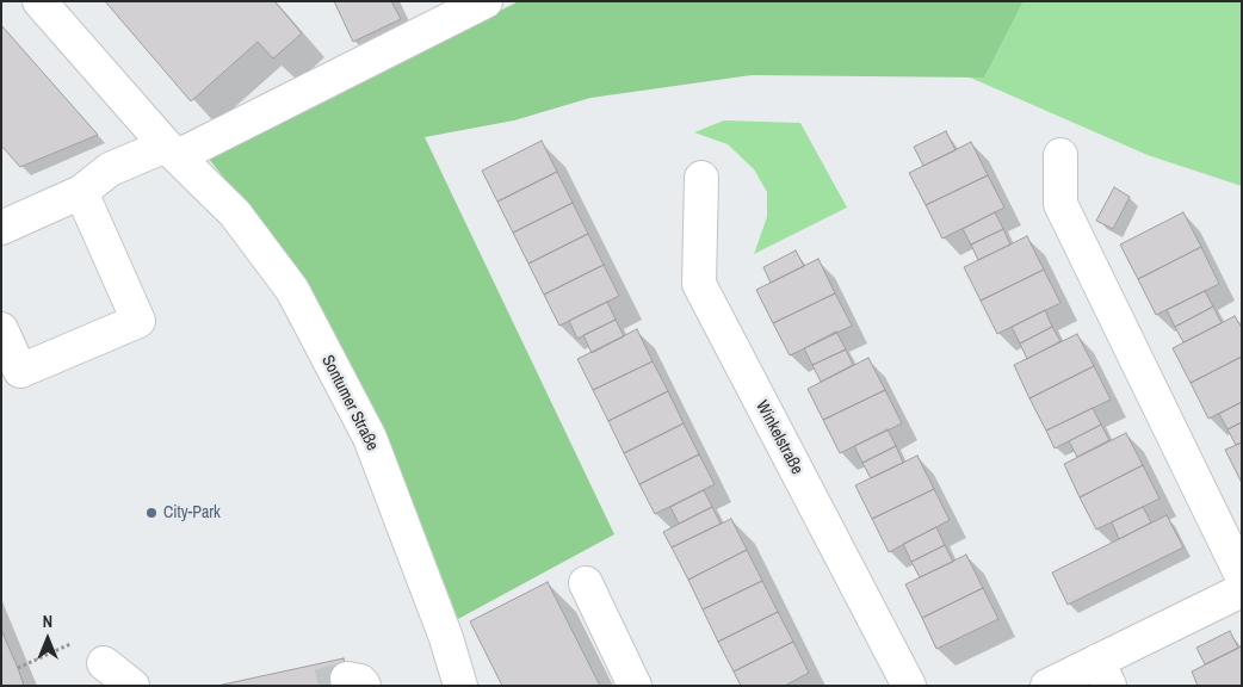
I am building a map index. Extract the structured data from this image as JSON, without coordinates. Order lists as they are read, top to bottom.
{
  "streets": {
    "street": ["Sontumer Straße", "Winkelstraße"]
  },
  "places": ["City-Park"],
  "north": "top"
}
